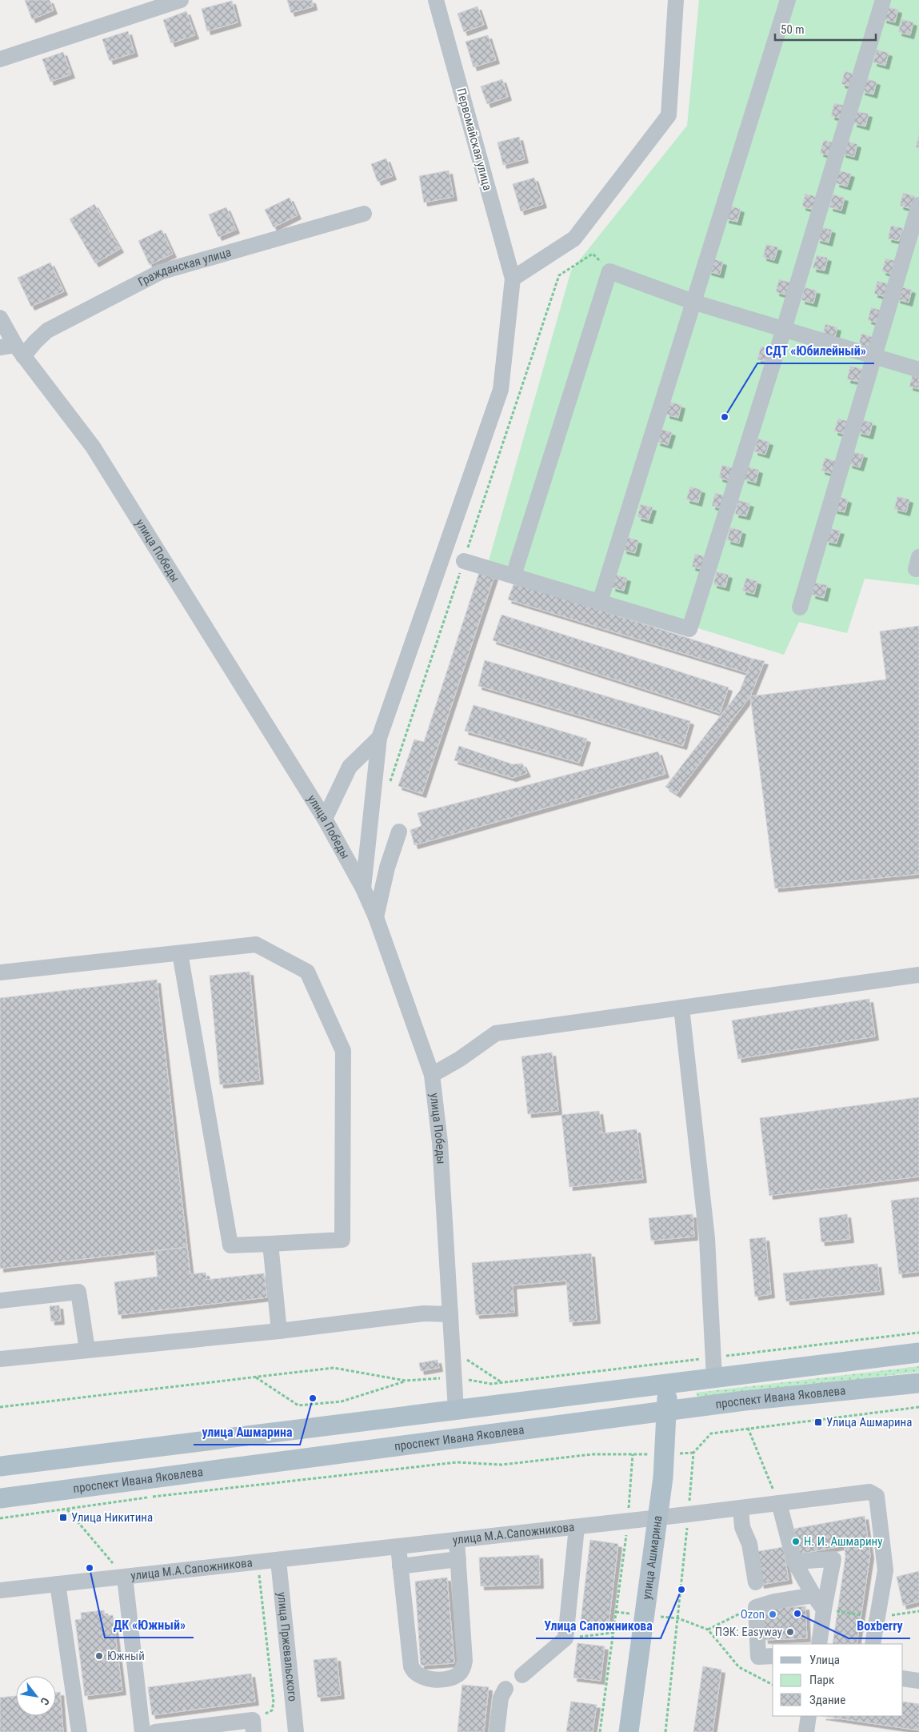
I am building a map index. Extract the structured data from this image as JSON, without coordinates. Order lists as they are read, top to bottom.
{
  "streets": {
    "main road": ["проспект Ивана Яковлева", "улица Ашмарина"],
    "street": [
      "Первомайская улица",
      "Гражданская улица",
      "улица Победы",
      "улица М.А.Сапожникова",
      "улица Пржевальского"
    ]
  },
  "crossings": [
    ["Гражданская улица", "улица Победы"],
    ["проспект Ивана Яковлева", "улица Ашмарина"],
    ["улица М.А.Сапожникова", "улица Ашмарина"],
    ["улица М.А.Сапожникова", "улица Пржевальского"]
  ],
  "places": {
    "other": [
      "СДТ «Юбилейный»",
      "улица Ашмарина",
      "Н. И. Ашмарину",
      "ДК «Южный»",
      "Улица Сапожникова",
      "Boxberry",
      "Ozon",
      "ПЭК: Easyway",
      "Южный"
    ],
    "transit": ["Улица Ашмарина", "Улица Никитина"]
  },
  "legend": ["Улица", "Парк", "Здание"],
  "scale_bar": "50 m",
  "north": "bottom right"
}
